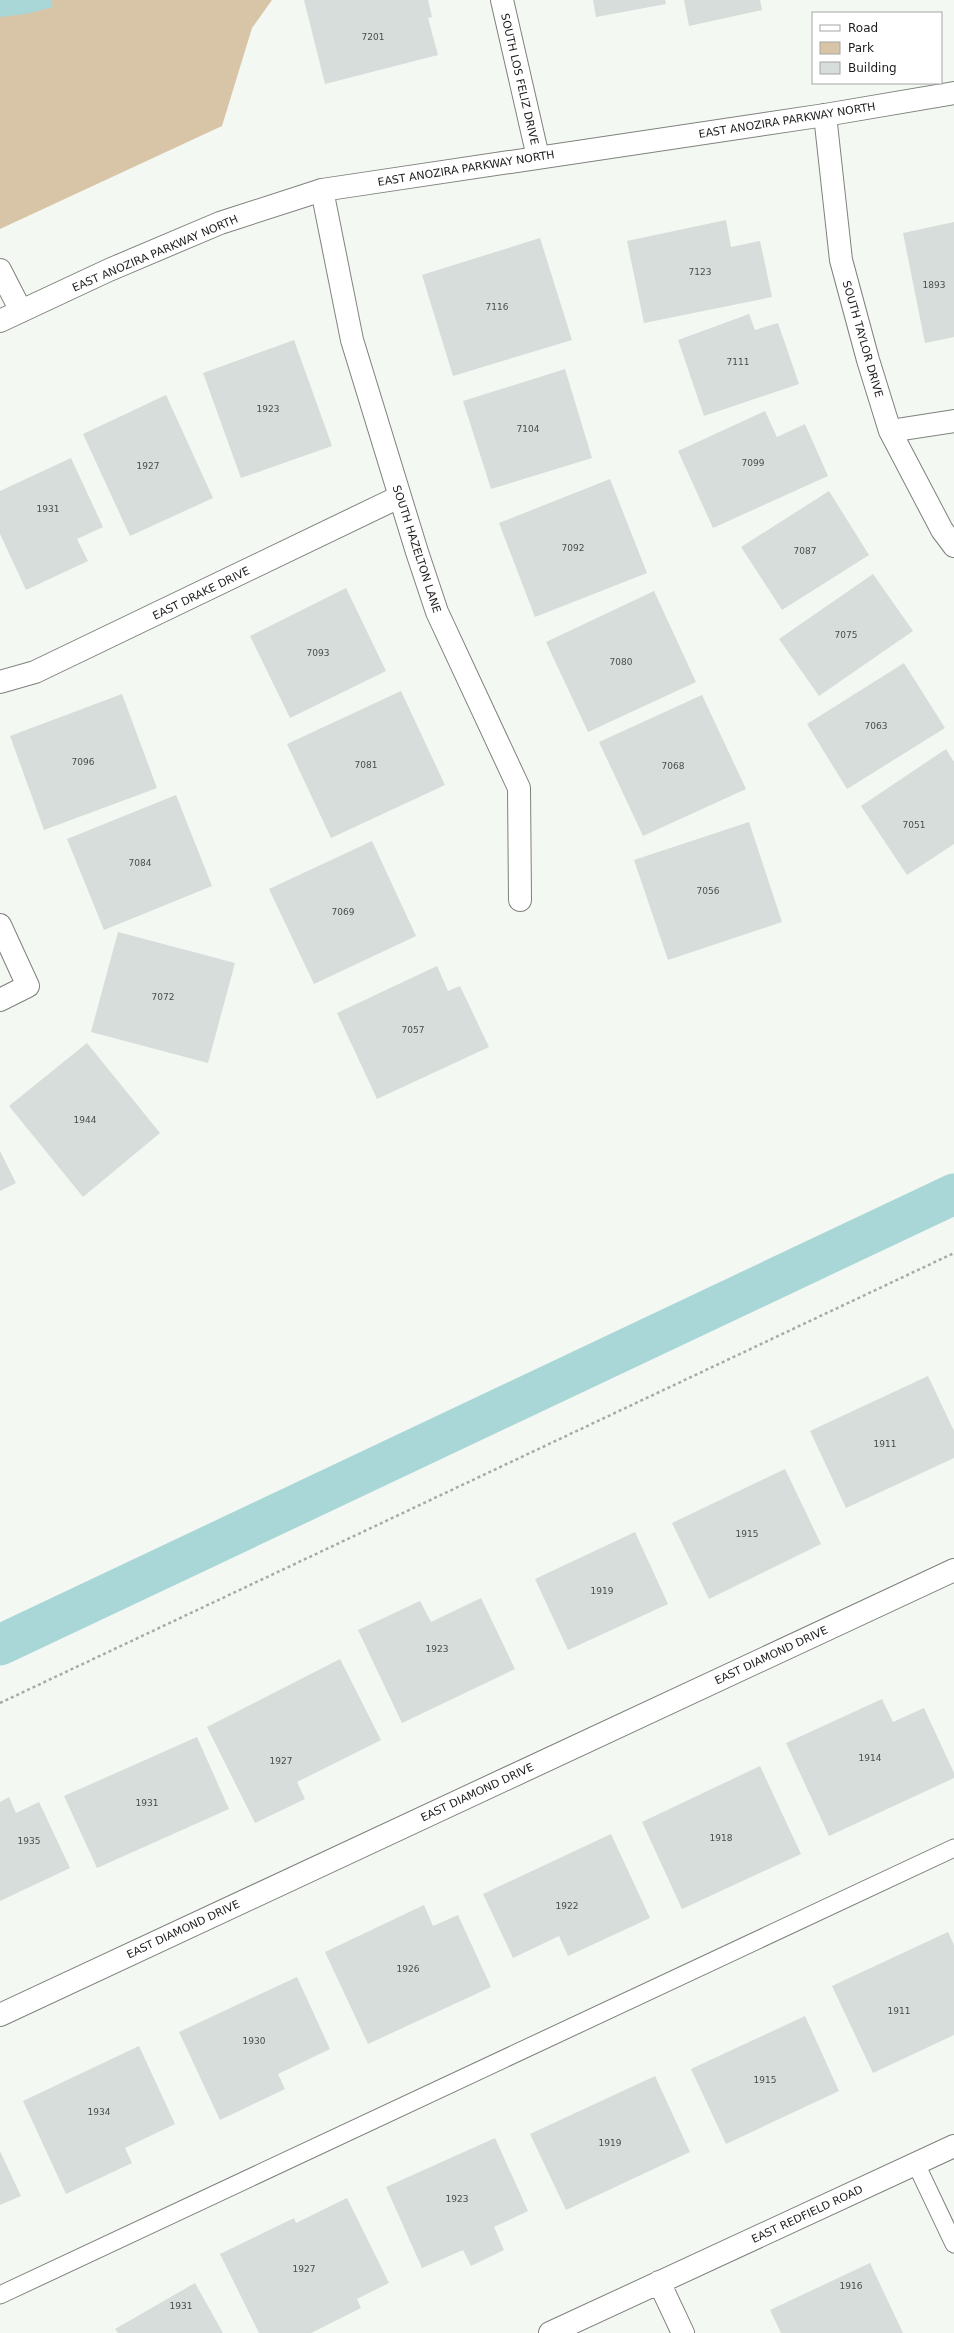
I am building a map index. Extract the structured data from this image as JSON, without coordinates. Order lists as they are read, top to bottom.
{
  "streets": {
    "street": [
      "SOUTH LOS FELIZ DRIVE",
      "EAST ANOZIRA PARKWAY NORTH",
      "SOUTH TAYLOR DRIVE",
      "SOUTH HAZELTON LANE",
      "EAST DRAKE DRIVE",
      "EAST DIAMOND DRIVE",
      "EAST REDFIELD ROAD"
    ]
  },
  "crossings": [
    ["SOUTH LOS FELIZ DRIVE", "EAST ANOZIRA PARKWAY NORTH"],
    ["EAST ANOZIRA PARKWAY NORTH", "SOUTH TAYLOR DRIVE"],
    ["EAST ANOZIRA PARKWAY NORTH", "SOUTH HAZELTON LANE"],
    ["SOUTH HAZELTON LANE", "EAST DRAKE DRIVE"]
  ],
  "house_numbers": [
    "7201",
    "7123",
    "1893",
    "7116",
    "7111",
    "1923",
    "7104",
    "7099",
    "1927",
    "1931",
    "7092",
    "7087",
    "7075",
    "7093",
    "7080",
    "7063",
    "7096",
    "7081",
    "7068",
    "7051",
    "7084",
    "7056",
    "7069",
    "7072",
    "7057",
    "1944",
    "1911",
    "1915",
    "1919",
    "1923",
    "1914",
    "1927",
    "1931",
    "1918",
    "1935",
    "1922",
    "1926",
    "1911",
    "1930",
    "1915",
    "1934",
    "1919",
    "1923",
    "1927",
    "1916",
    "1931"
  ],
  "legend": ["Road", "Park", "Building"]
}
